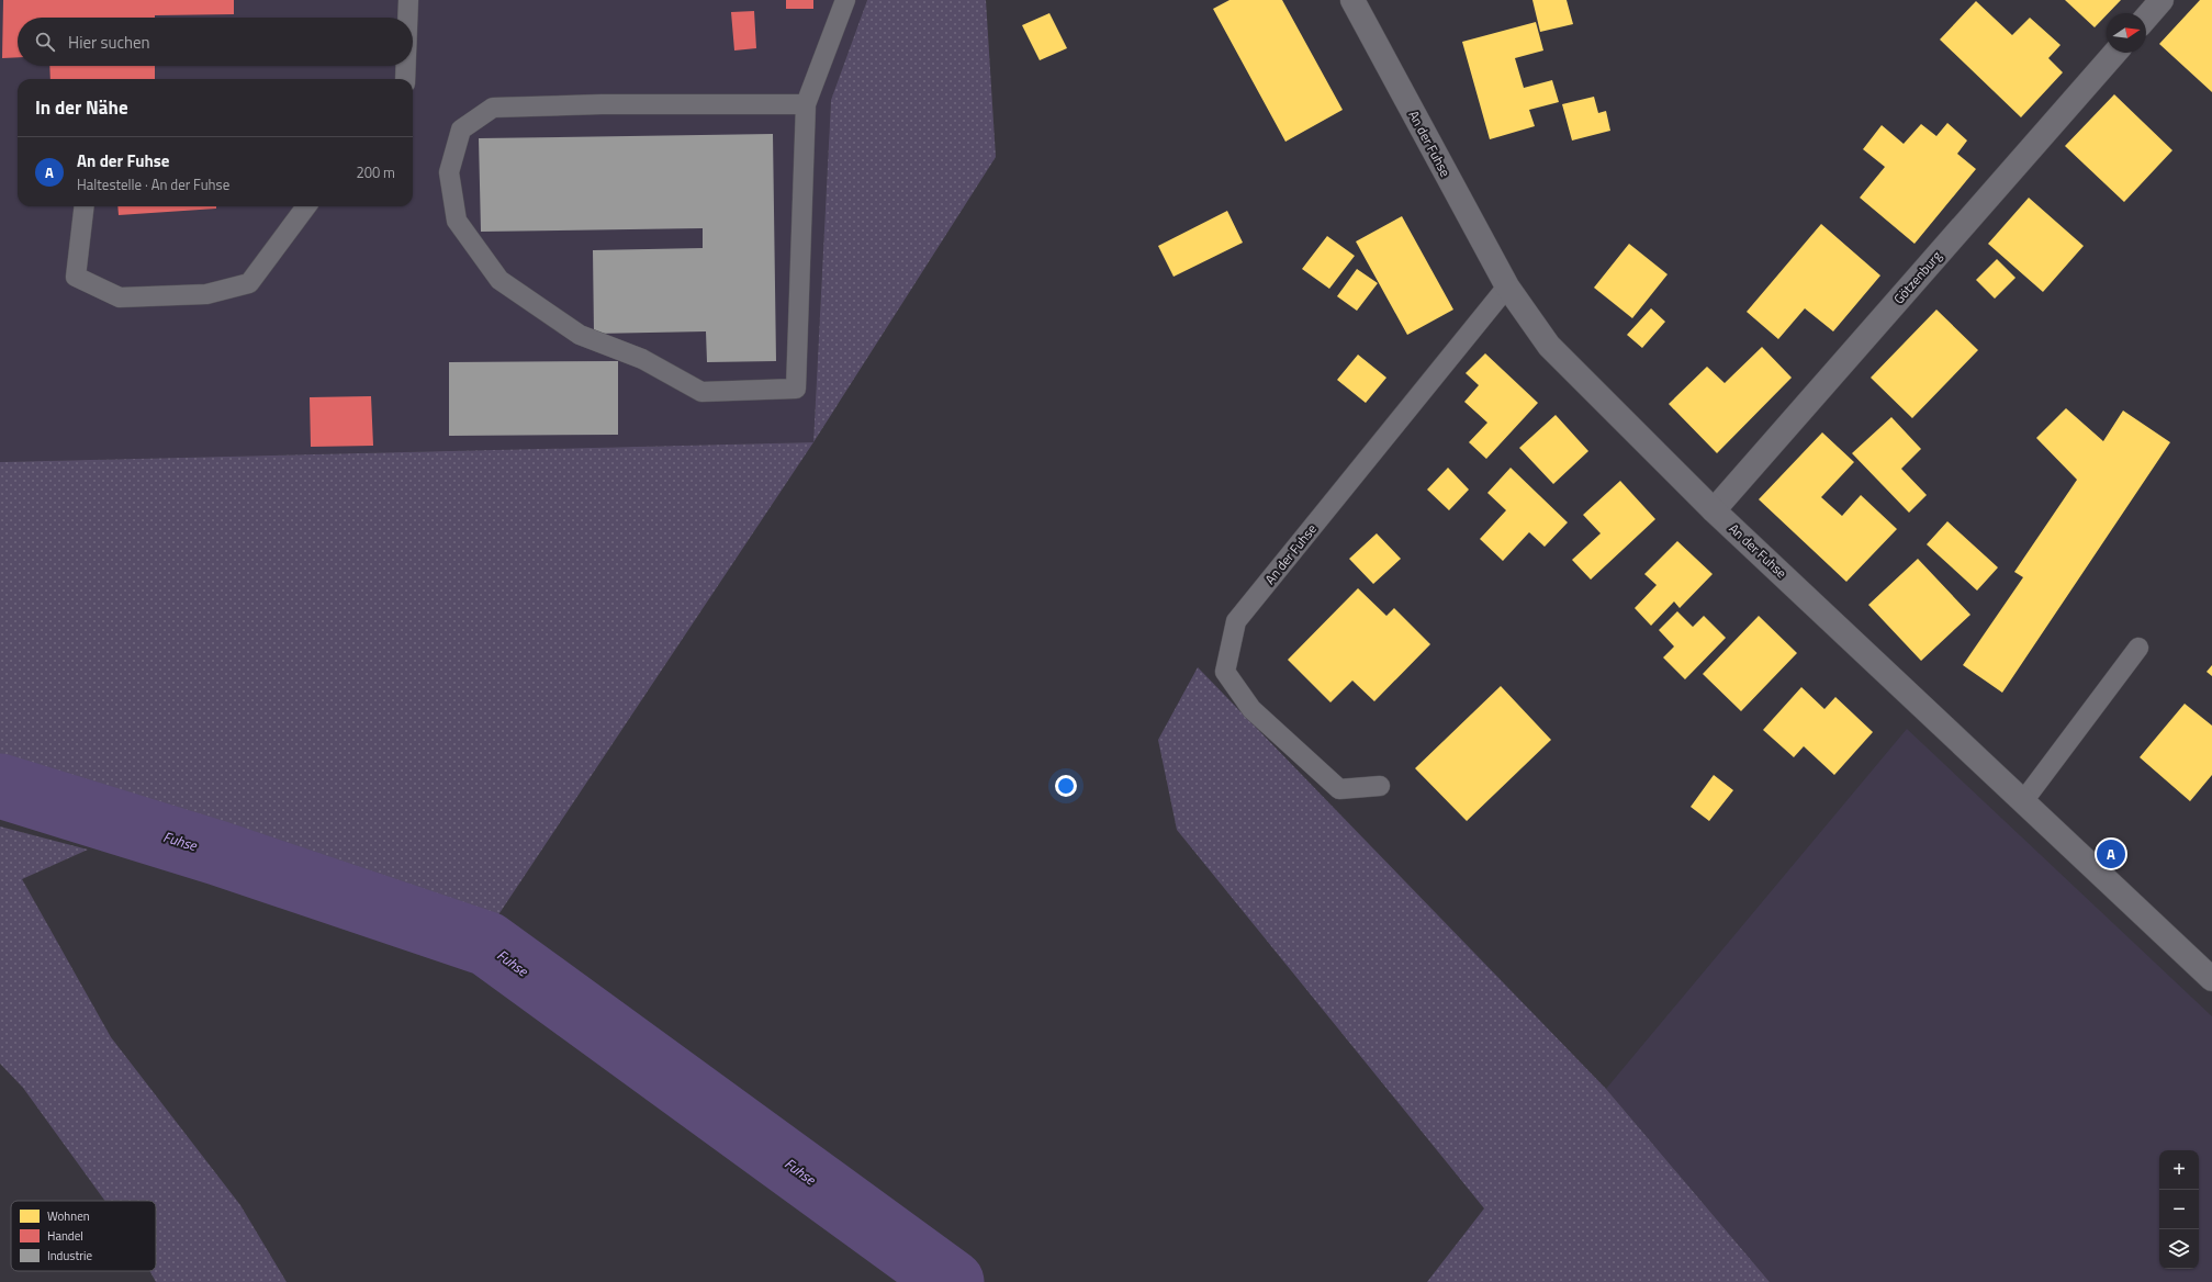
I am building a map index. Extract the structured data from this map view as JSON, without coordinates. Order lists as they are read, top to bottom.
{
  "streets": {
    "street": ["An der Fuhse", "Götzenburg"]
  },
  "crossings": [
    ["An der Fuhse", "Götzenburg"]
  ],
  "water": ["Fuhse"],
  "legend": ["Wohnen", "Handel", "Industrie"],
  "north": "right",
  "page": {
    "search": "Hier suchen",
    "heading": "In der Nähe",
    "list": [
      {
        "mark": "A",
        "name": "An der Fuhse",
        "note": "Haltestelle · An der Fuhse",
        "value": "200 m"
      }
    ],
    "pins": "A",
    "map_buttons": ["+", "−"]
  }
}
